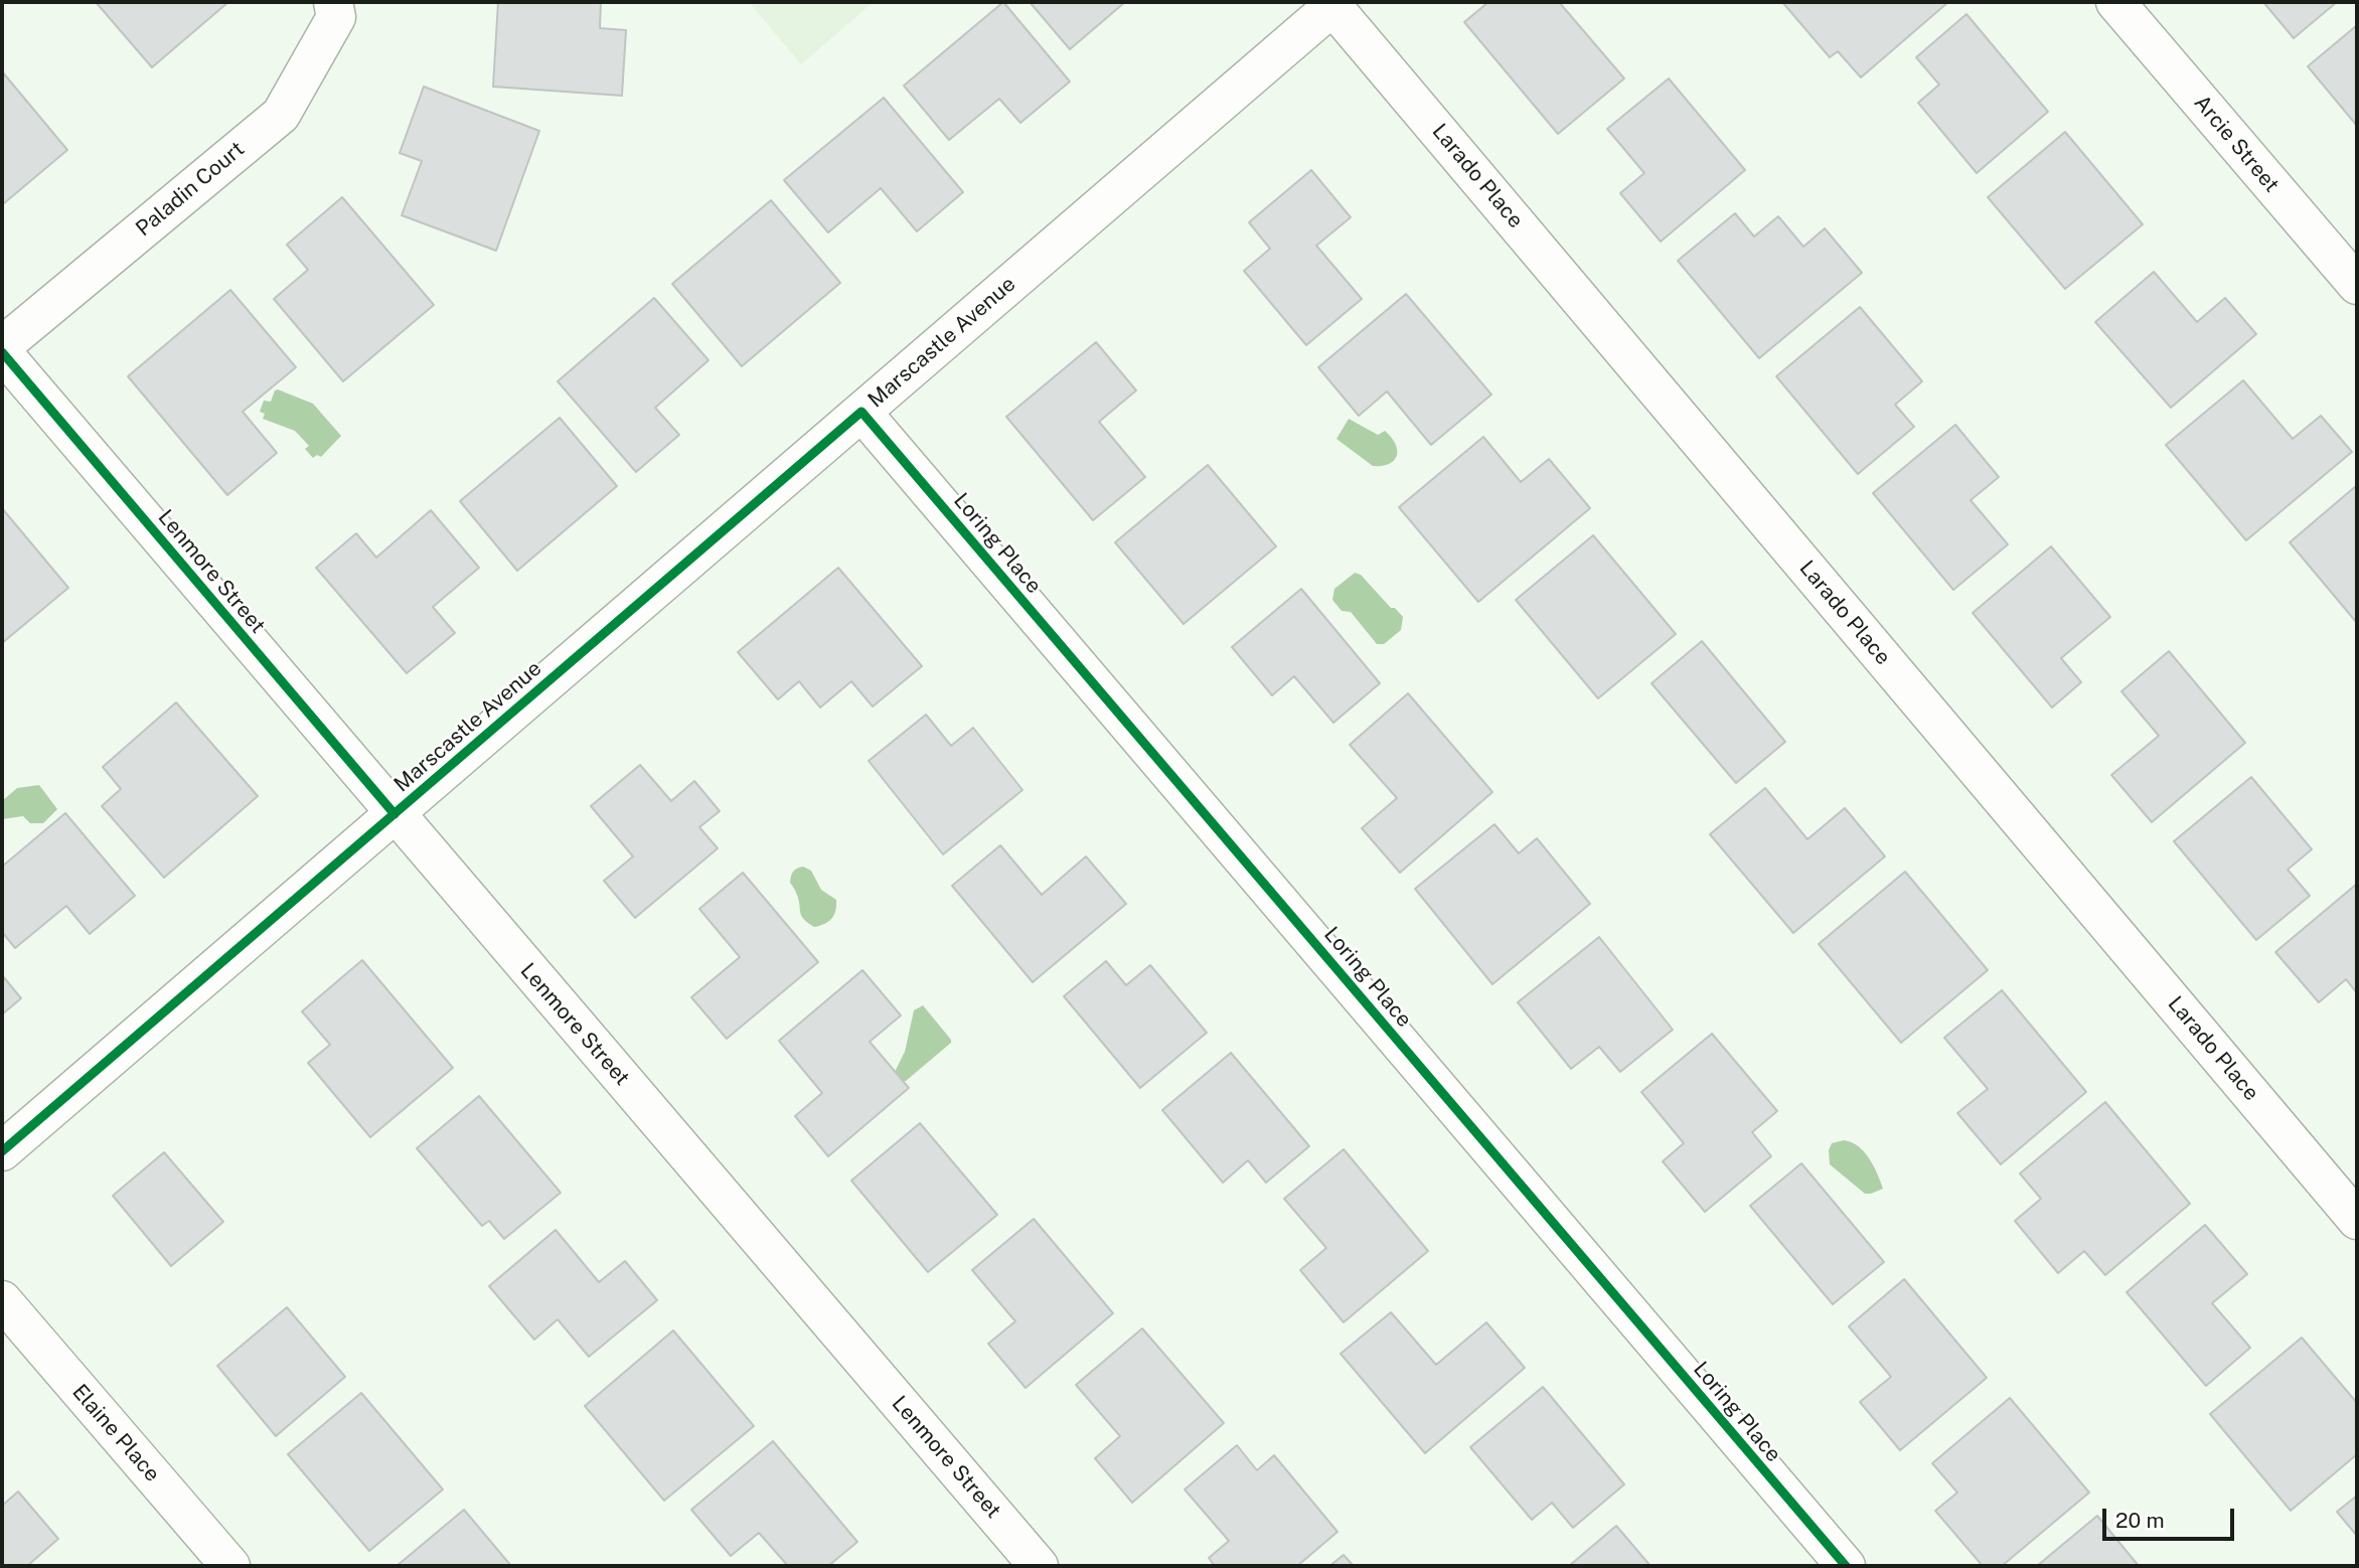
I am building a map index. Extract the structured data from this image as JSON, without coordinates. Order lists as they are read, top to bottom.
{
  "streets": {
    "street": [
      "Arcie Street",
      "Larado Place",
      "Paladin Court",
      "Marscastle Avenue",
      "Loring Place",
      "Lenmore Street",
      "Elaine Place"
    ]
  },
  "crossings": [
    ["Larado Place", "Marscastle Avenue"],
    ["Marscastle Avenue", "Loring Place"],
    ["Marscastle Avenue", "Lenmore Street"]
  ],
  "scale_bar": "20 m"
}
